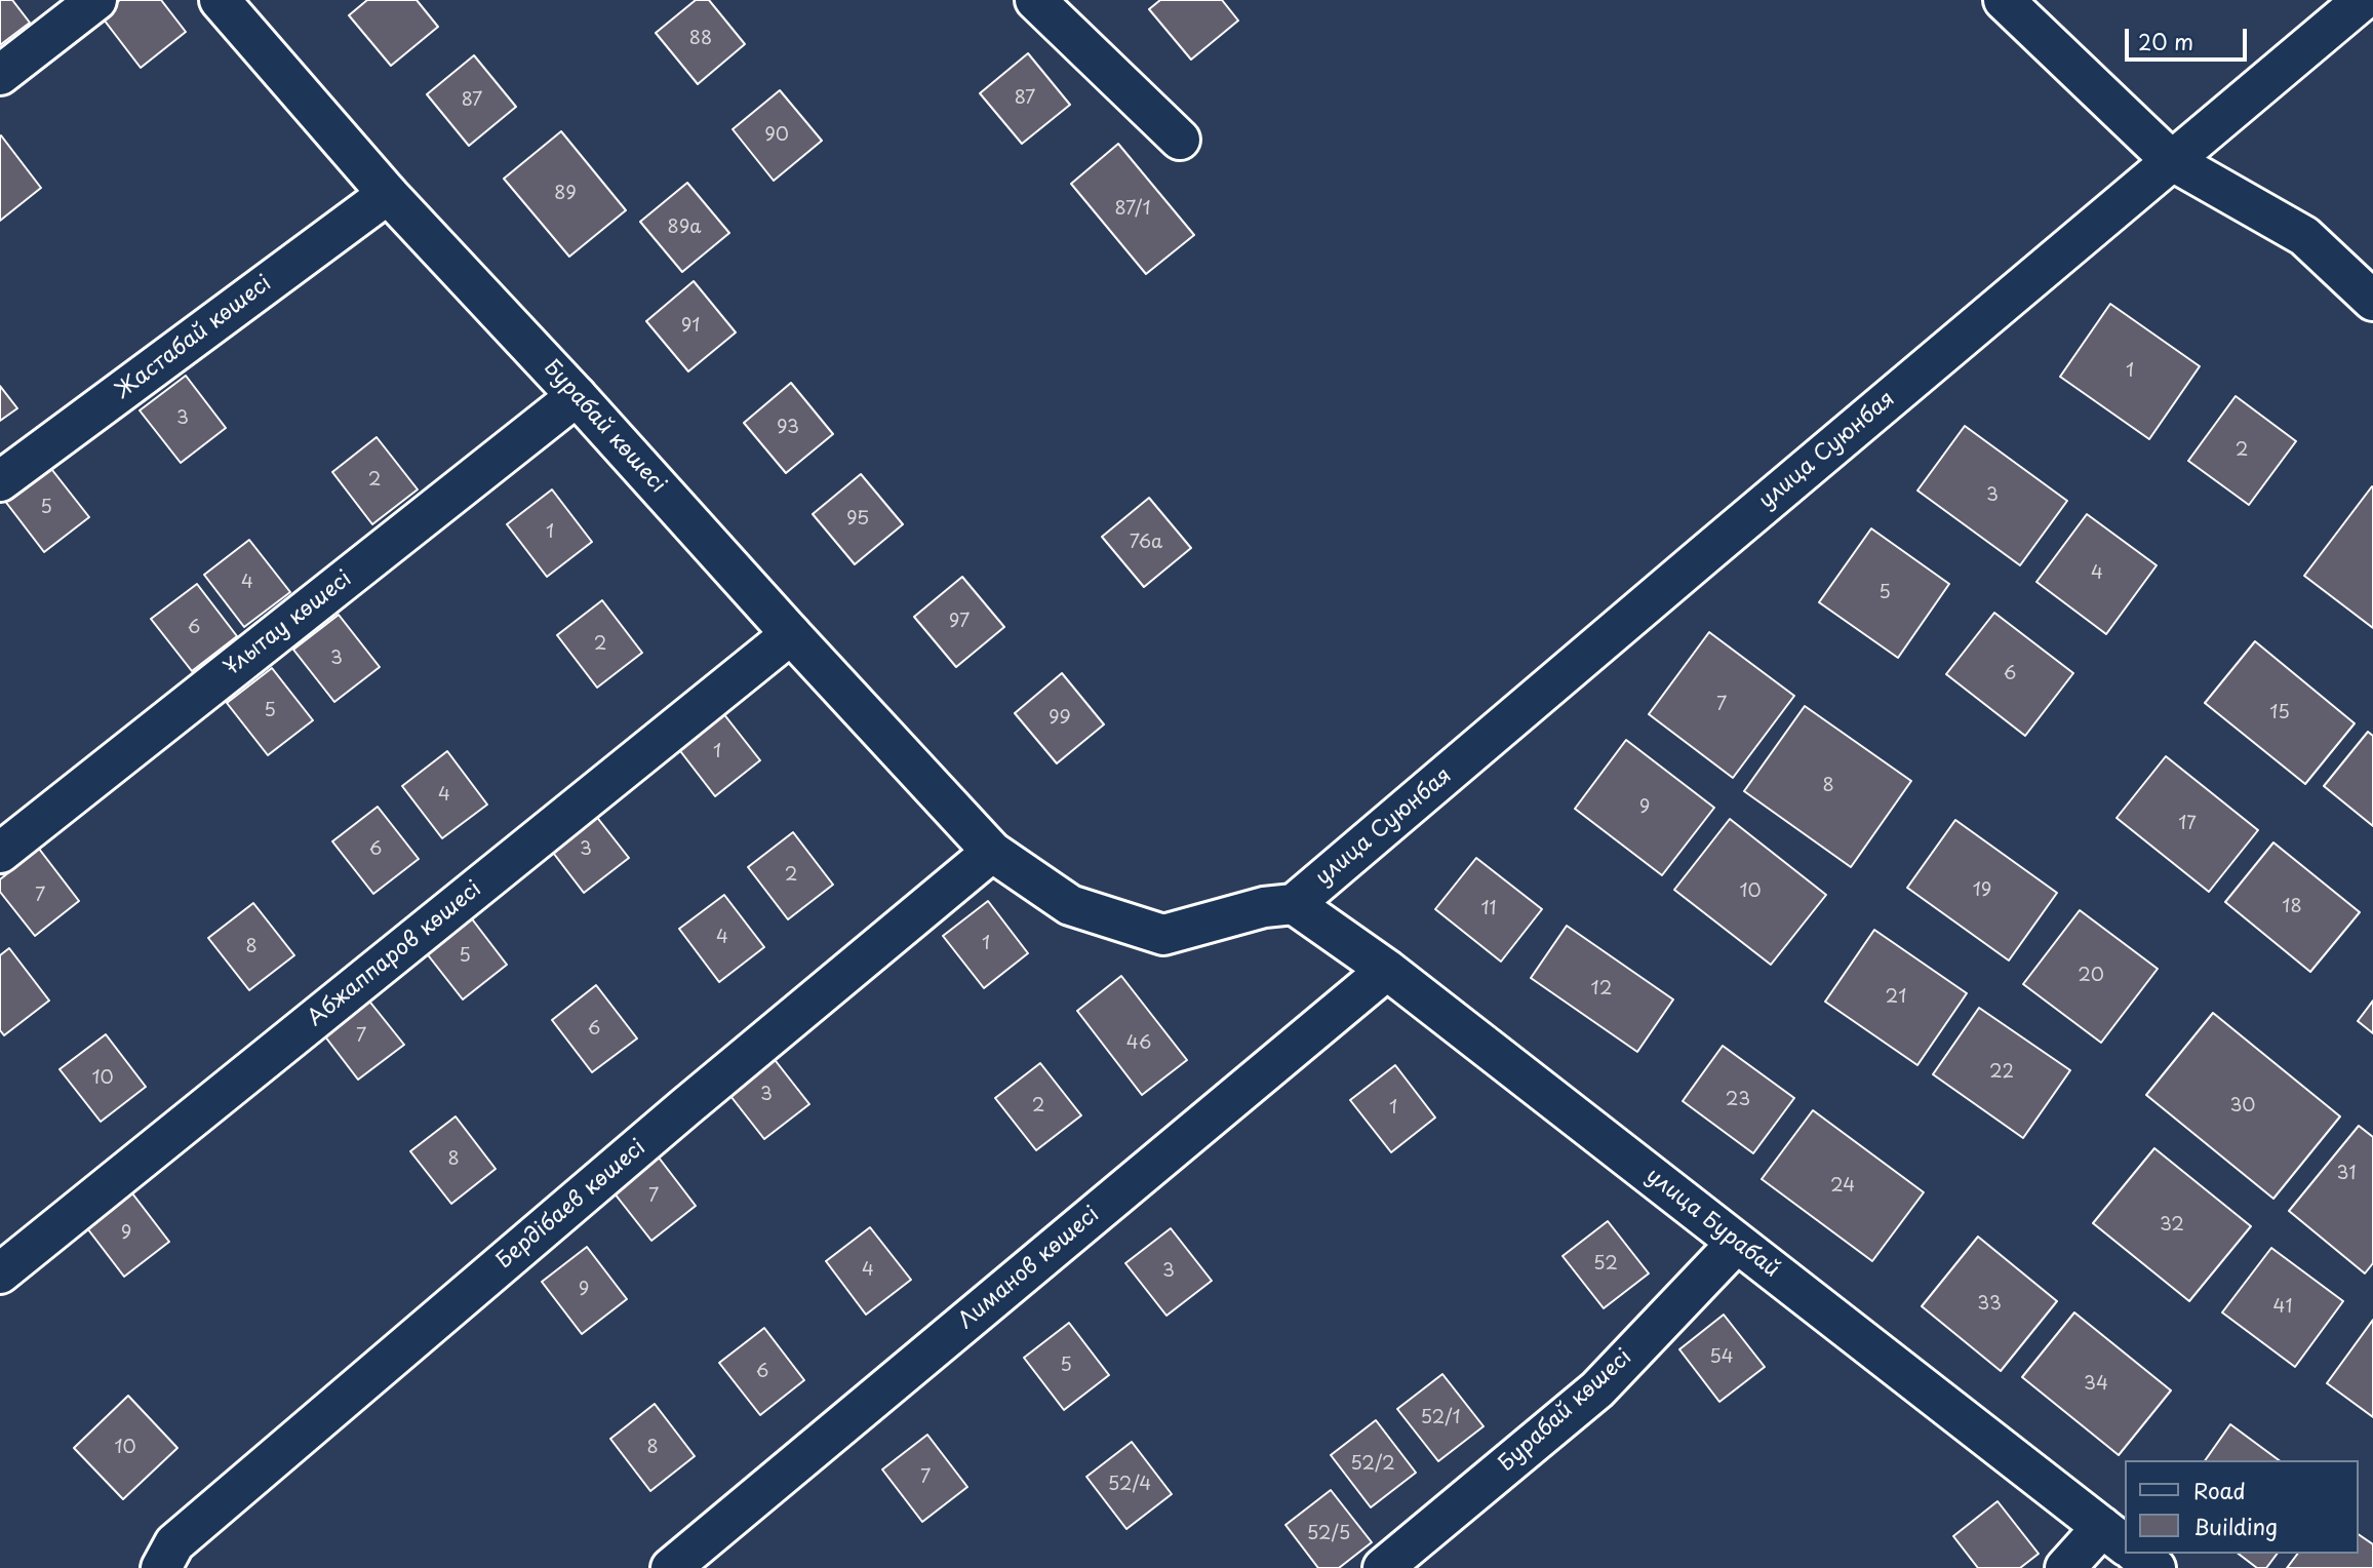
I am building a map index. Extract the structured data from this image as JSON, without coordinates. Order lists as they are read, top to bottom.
{
  "streets": {
    "street": [
      "Жастабай көшесі",
      "Бурабай көшесі",
      "улица Суюнбая",
      "Ұлытау көшесі",
      "Абжаппаров көшесі",
      "Бердібаев көшесі",
      "улица Бурабай",
      "Лиманов көшесі"
    ]
  },
  "crossings": [
    ["Жастабай көшесі", "Бурабай көшесі"],
    ["Бурабай көшесі", "улица Суюнбая"],
    ["Бурабай көшесі", "Ұлытау көшесі"],
    ["Бурабай көшесі", "Абжаппаров көшесі"],
    ["Бурабай көшесі", "Бердібаев көшесі"],
    ["Бурабай көшесі", "улица Бурабай"],
    ["улица Суюнбая", "улица Бурабай"],
    ["улица Бурабай", "Лиманов көшесі"]
  ],
  "house_numbers": [
    "88",
    "87",
    "87",
    "90",
    "89",
    "87/1",
    "89а",
    "91",
    "1",
    "3",
    "93",
    "2",
    "2",
    "3",
    "5",
    "95",
    "1",
    "76а",
    "4",
    "4",
    "5",
    "97",
    "6",
    "2",
    "3",
    "6",
    "7",
    "5",
    "15",
    "99",
    "1",
    "8",
    "4",
    "9",
    "17",
    "6",
    "3",
    "2",
    "19",
    "10",
    "7",
    "18",
    "11",
    "4",
    "1",
    "8",
    "5",
    "20",
    "12",
    "21",
    "6",
    "7",
    "46",
    "22",
    "10",
    "3",
    "23",
    "2",
    "30",
    "1",
    "8",
    "31",
    "24",
    "7",
    "32",
    "9",
    "52",
    "4",
    "3",
    "9",
    "33",
    "41",
    "54",
    "5",
    "6",
    "34",
    "52/1",
    "10",
    "8",
    "52/2",
    "7",
    "52/4",
    "52/5"
  ],
  "legend": ["Road", "Building"],
  "scale_bar": "20 m"
}
